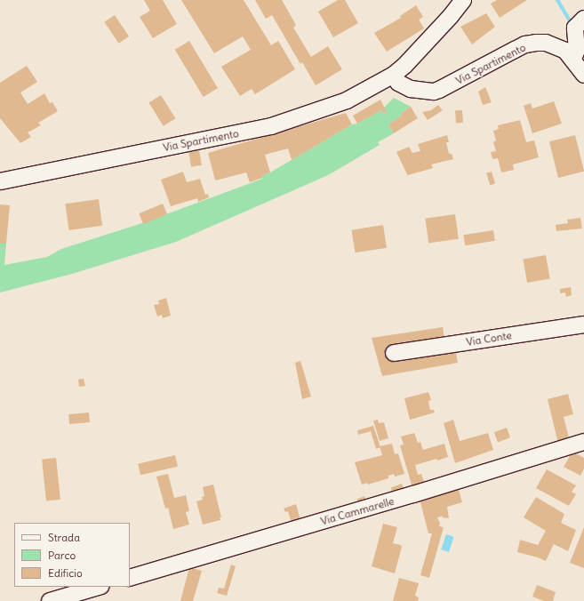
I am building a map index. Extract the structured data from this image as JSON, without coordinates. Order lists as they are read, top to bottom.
{
  "streets": {
    "street": ["Via Spartimento", "Via Conte", "Via Cammarelle"]
  },
  "legend": ["Strada", "Parco", "Edificio"]
}
